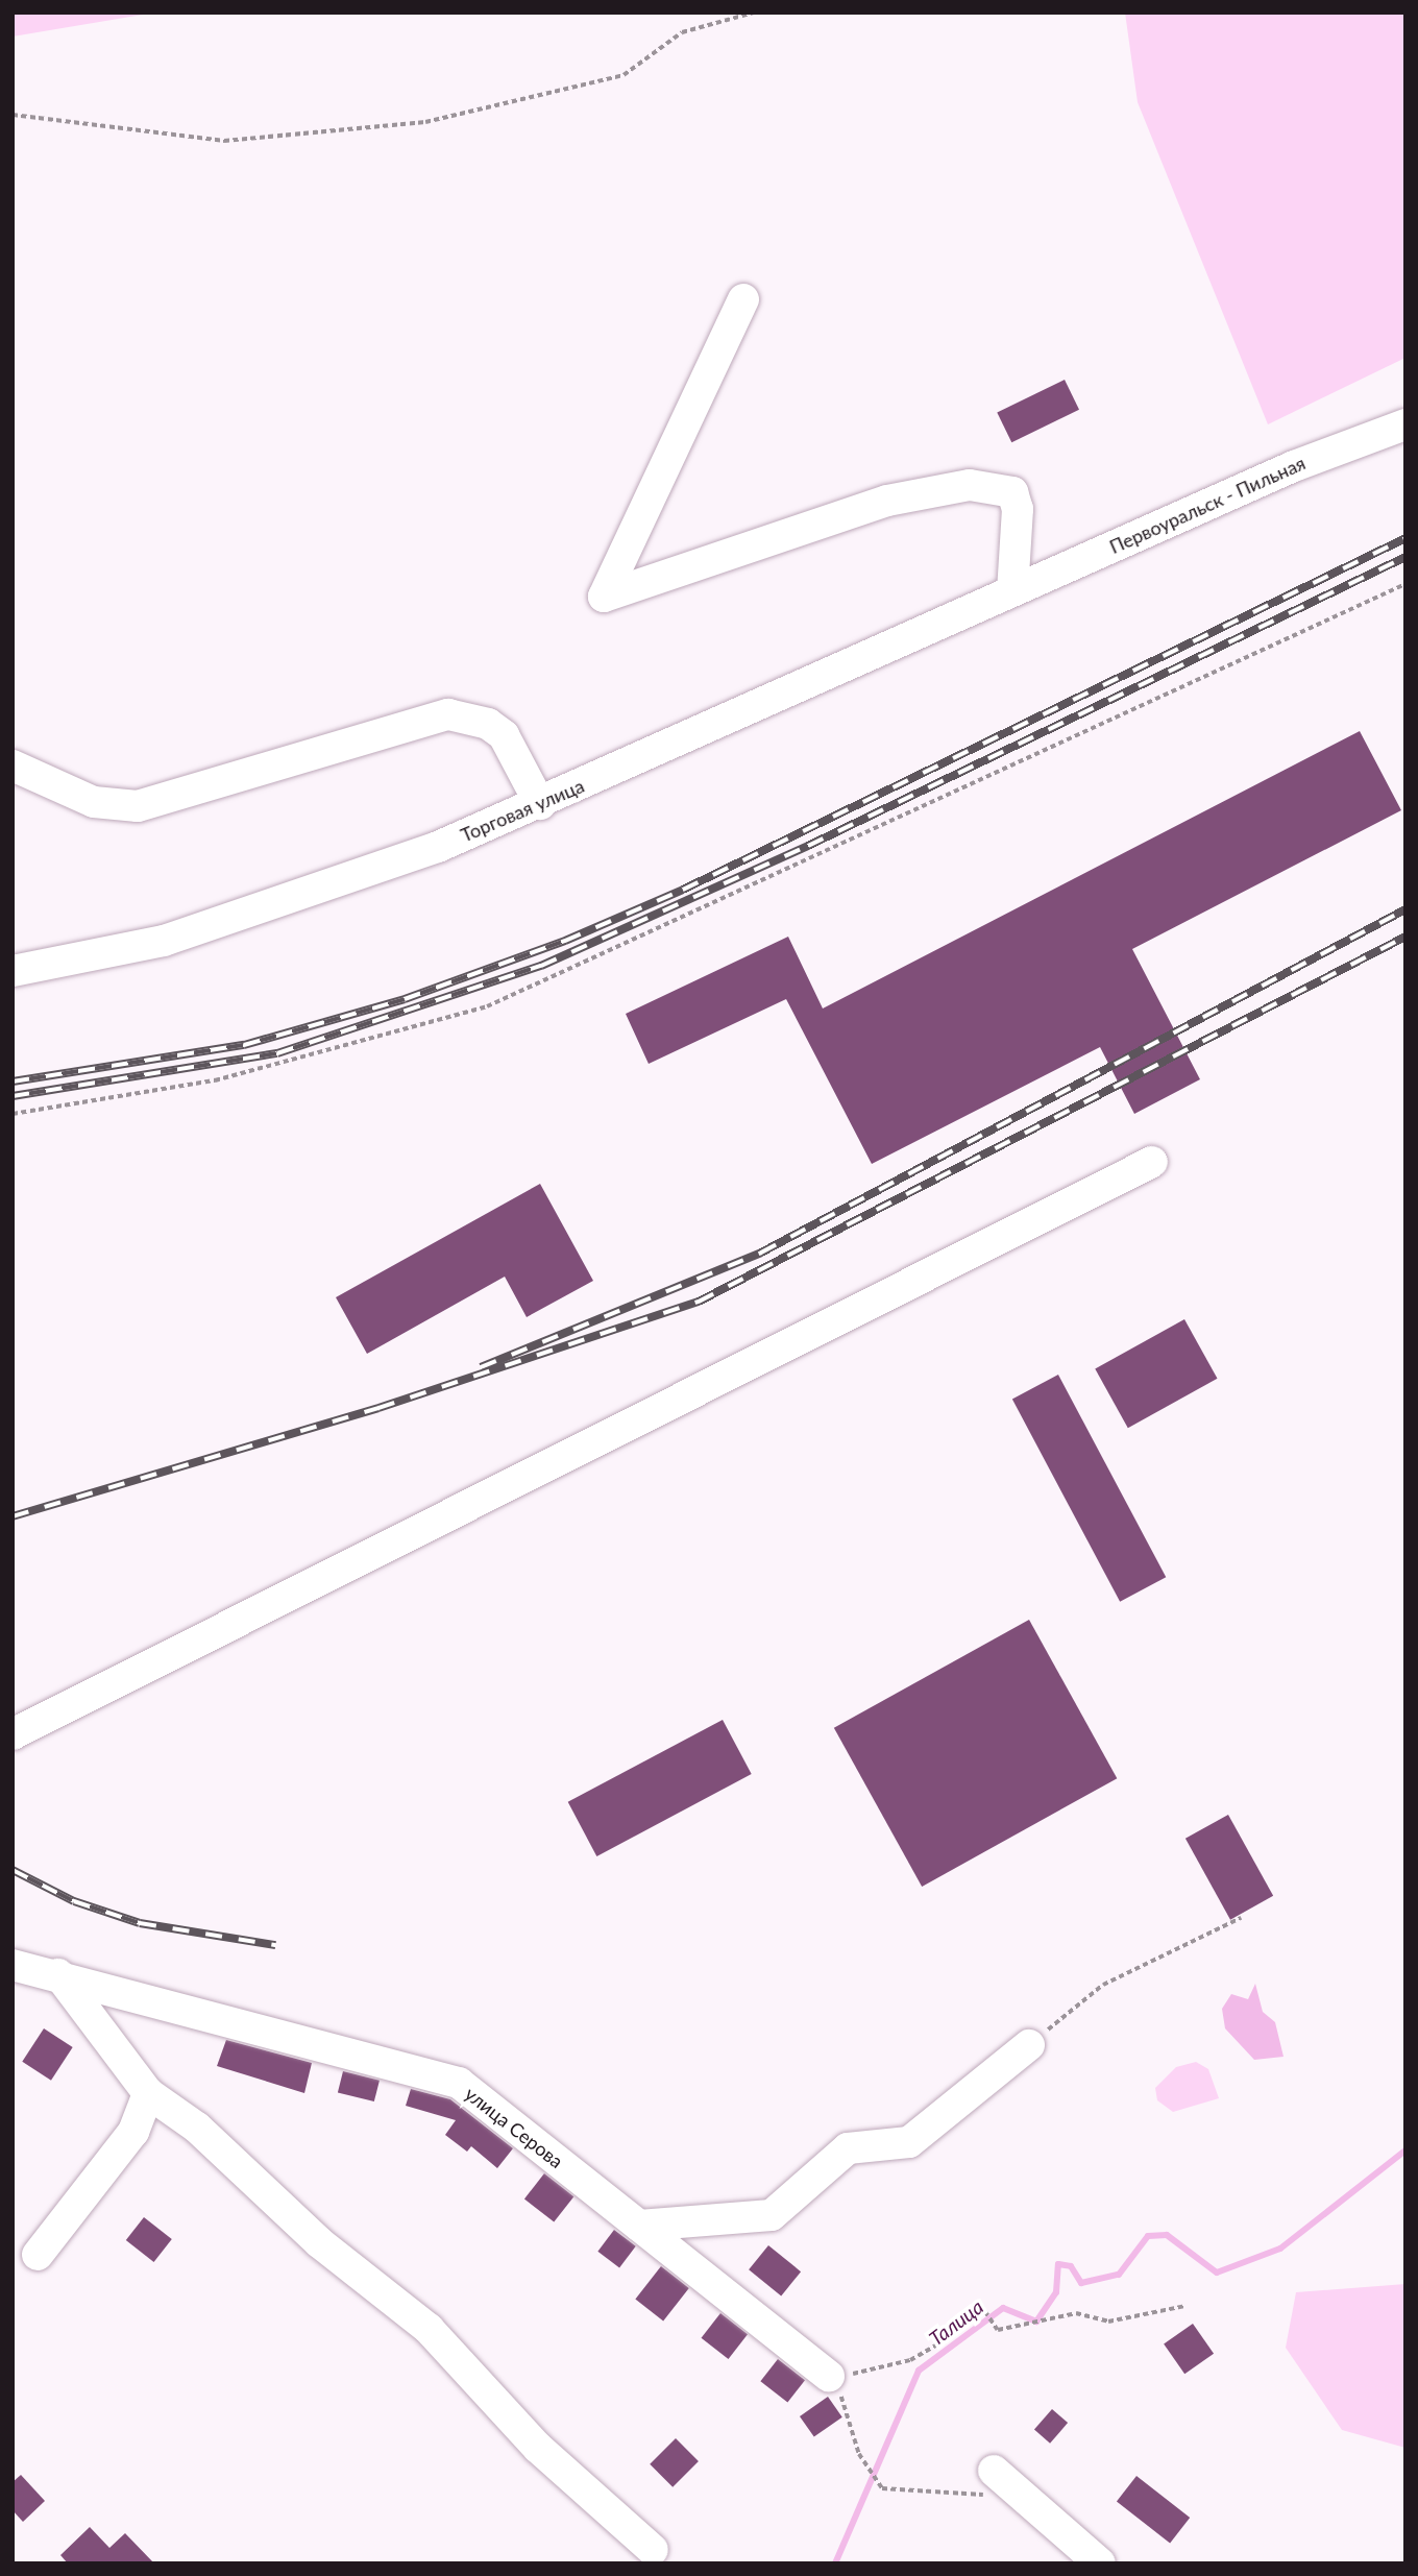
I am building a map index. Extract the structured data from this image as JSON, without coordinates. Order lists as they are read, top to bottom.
{
  "streets": {
    "street": ["Первоуральск - Пильная", "Торговая улица", "улица Серова"]
  },
  "crossings": [
    ["Первоуральск - Пильная", "Торговая улица"]
  ],
  "water": ["Талица"]
}
